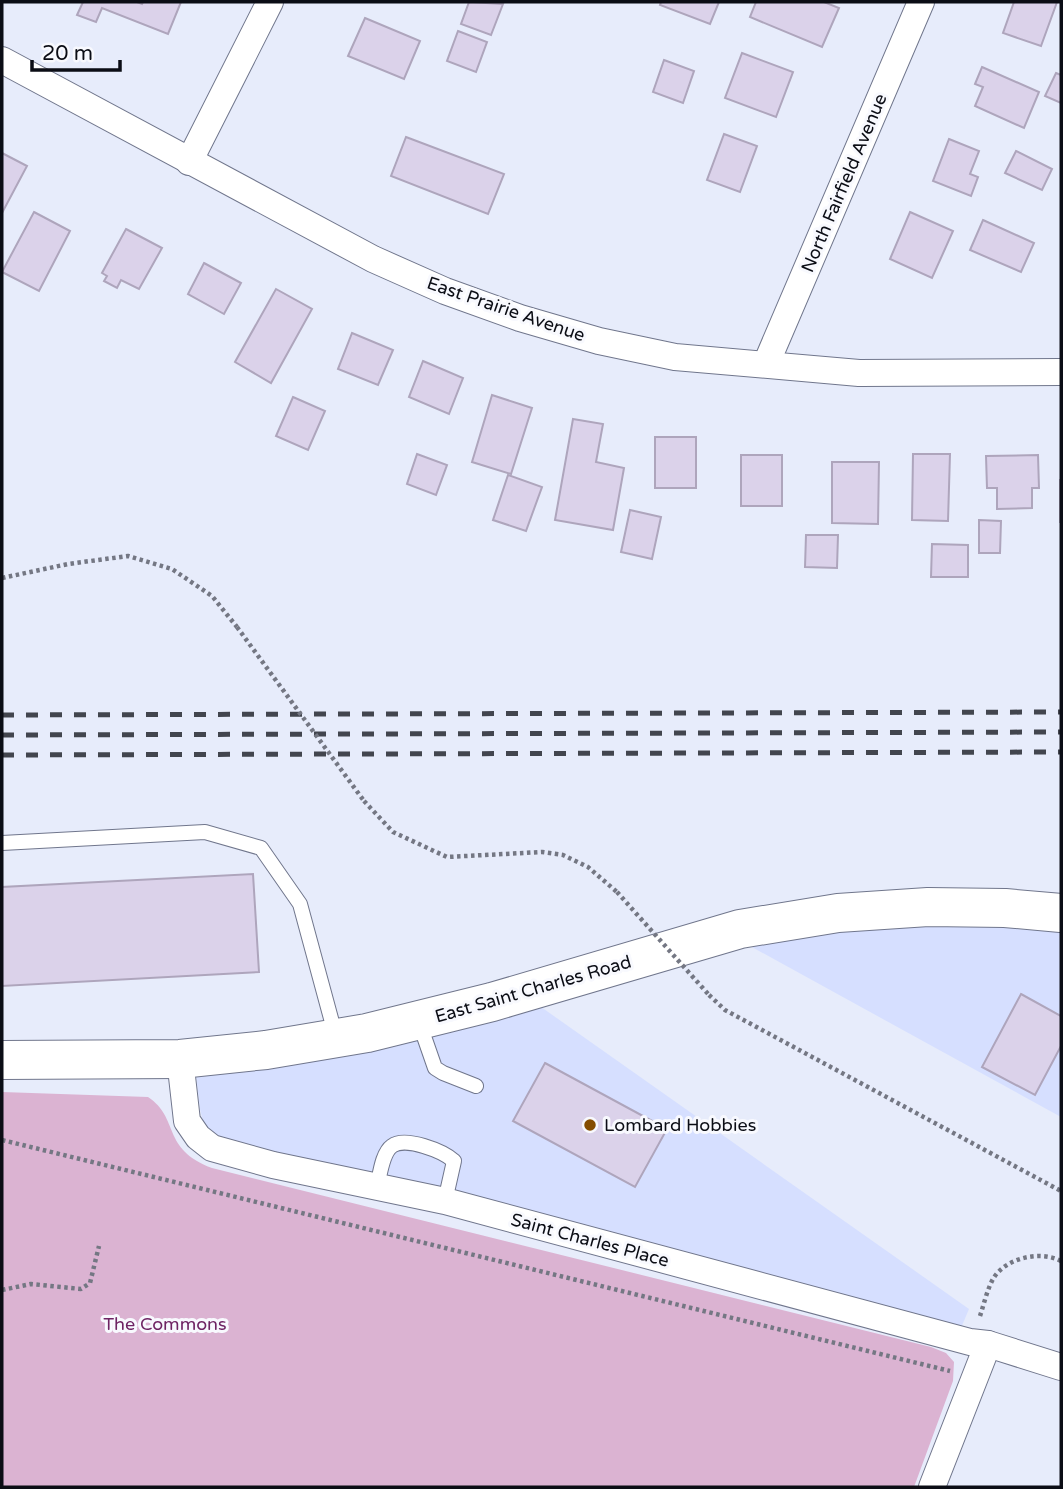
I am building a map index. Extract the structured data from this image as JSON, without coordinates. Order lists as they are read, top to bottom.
{
  "streets": {
    "main road": ["East Saint Charles Road"],
    "street": ["North Fairfield Avenue", "East Prairie Avenue", "Saint Charles Place"]
  },
  "crossings": [
    ["North Fairfield Avenue", "East Prairie Avenue"],
    ["East Saint Charles Road", "Saint Charles Place"]
  ],
  "parks": ["The Commons"],
  "places": ["Lombard Hobbies"],
  "scale_bar": "20 m"
}
